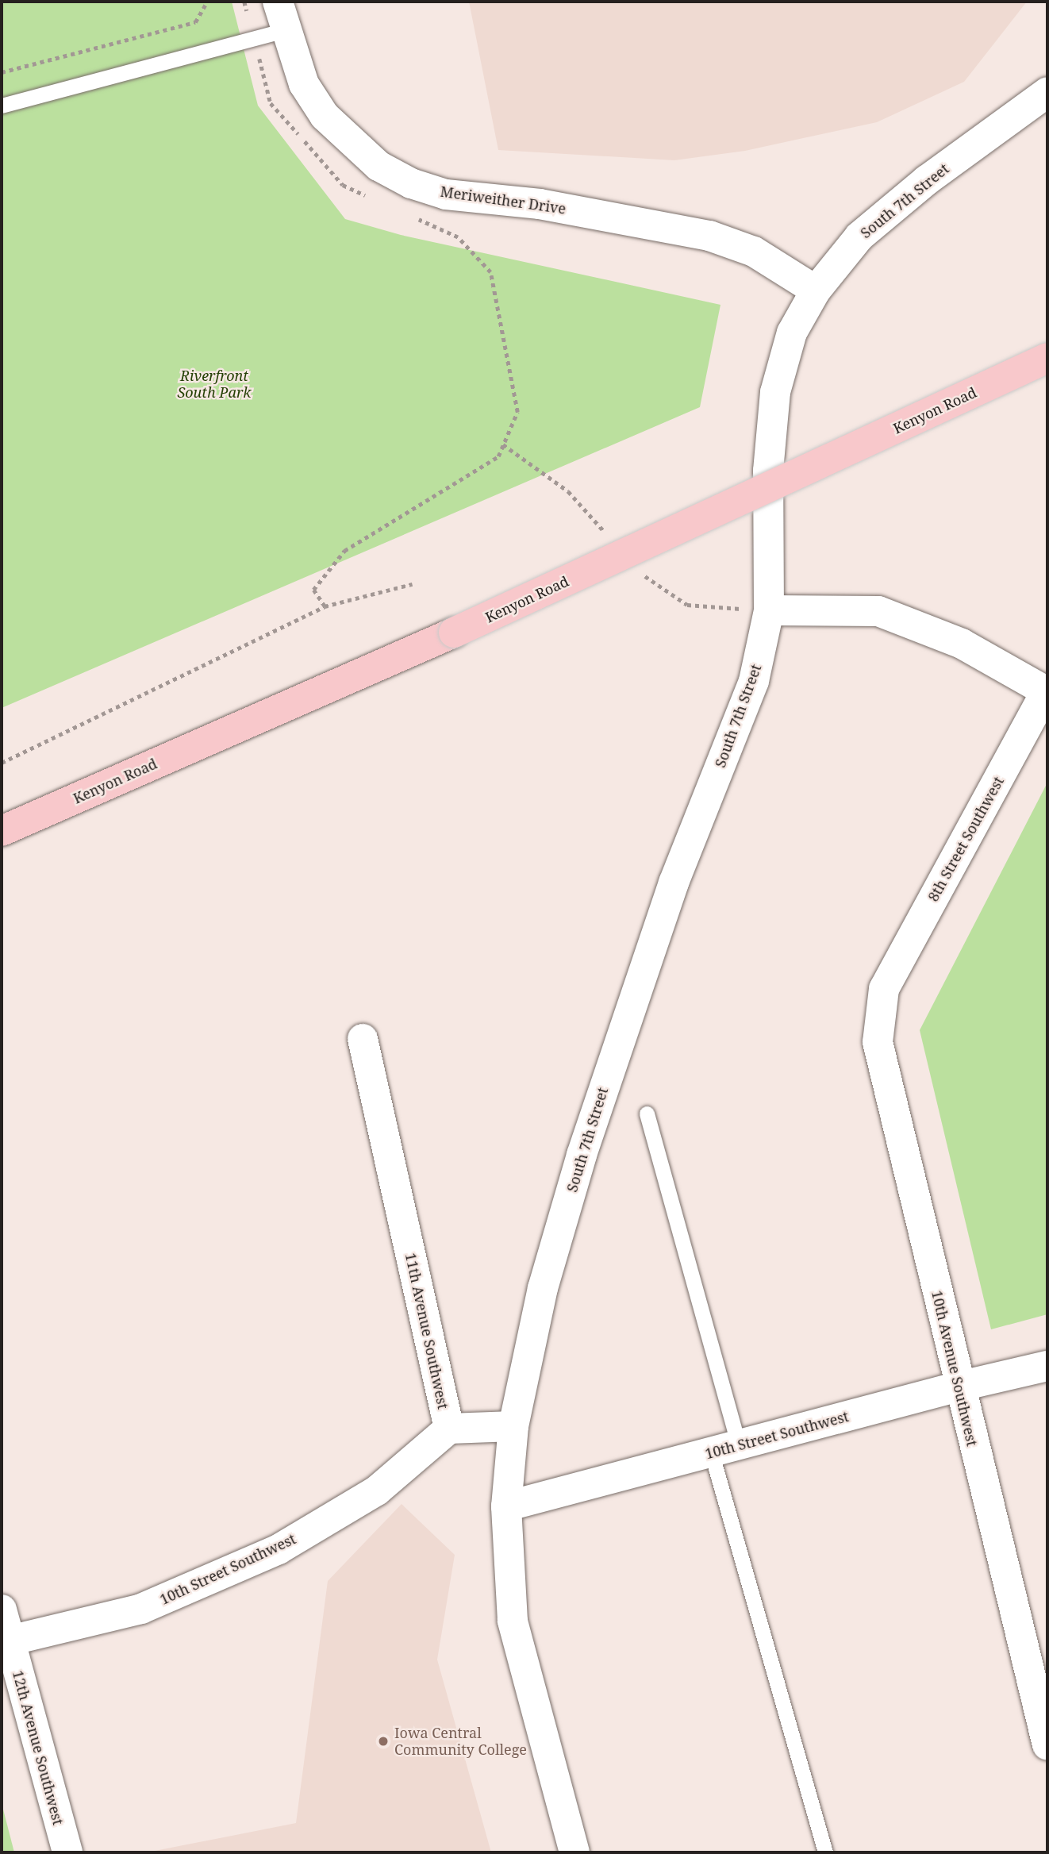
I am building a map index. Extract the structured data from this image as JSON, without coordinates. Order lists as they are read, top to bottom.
{
  "streets": {
    "main road": ["Kenyon Road"],
    "street": [
      "Meriweither Drive",
      "South 7th Street",
      "8th Street Southwest",
      "11th Avenue Southwest",
      "10th Avenue Southwest",
      "10th Street Southwest",
      "12th Avenue Southwest"
    ]
  },
  "crossings": [
    ["Meriweither Drive", "South 7th Street"],
    ["South 7th Street", "11th Avenue Southwest"],
    ["8th Street Southwest", "10th Avenue Southwest"],
    ["11th Avenue Southwest", "10th Street Southwest"],
    ["10th Avenue Southwest", "10th Street Southwest"],
    ["10th Street Southwest", "12th Avenue Southwest"]
  ],
  "parks": ["Riverfront South Park"],
  "places": ["Iowa Central Community College"]
}
